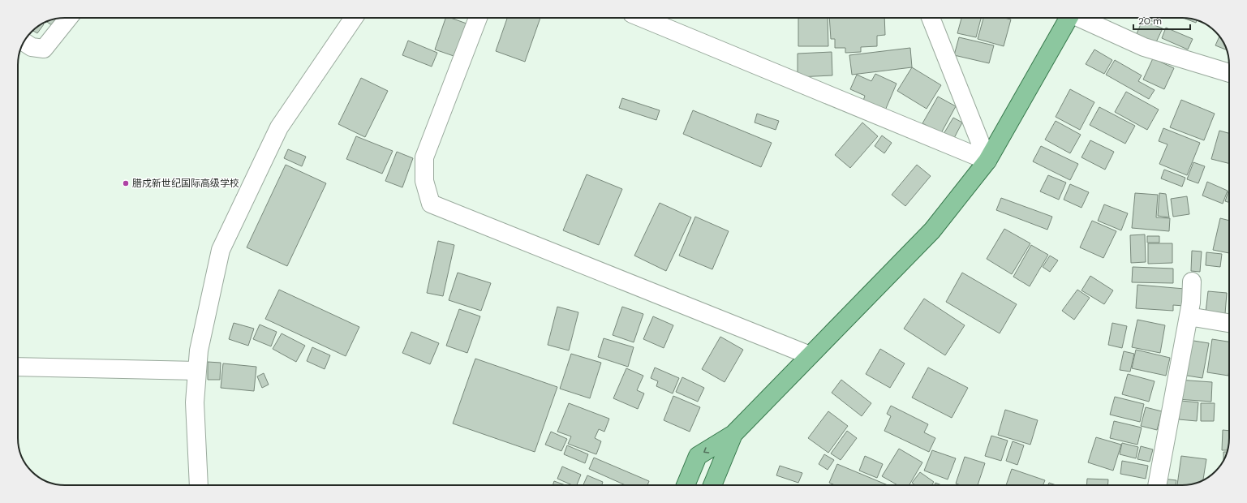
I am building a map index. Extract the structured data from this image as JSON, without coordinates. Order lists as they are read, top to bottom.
{
  "places": ["腊戍新世纪国际高级学校"],
  "scale_bar": "20 m"
}
